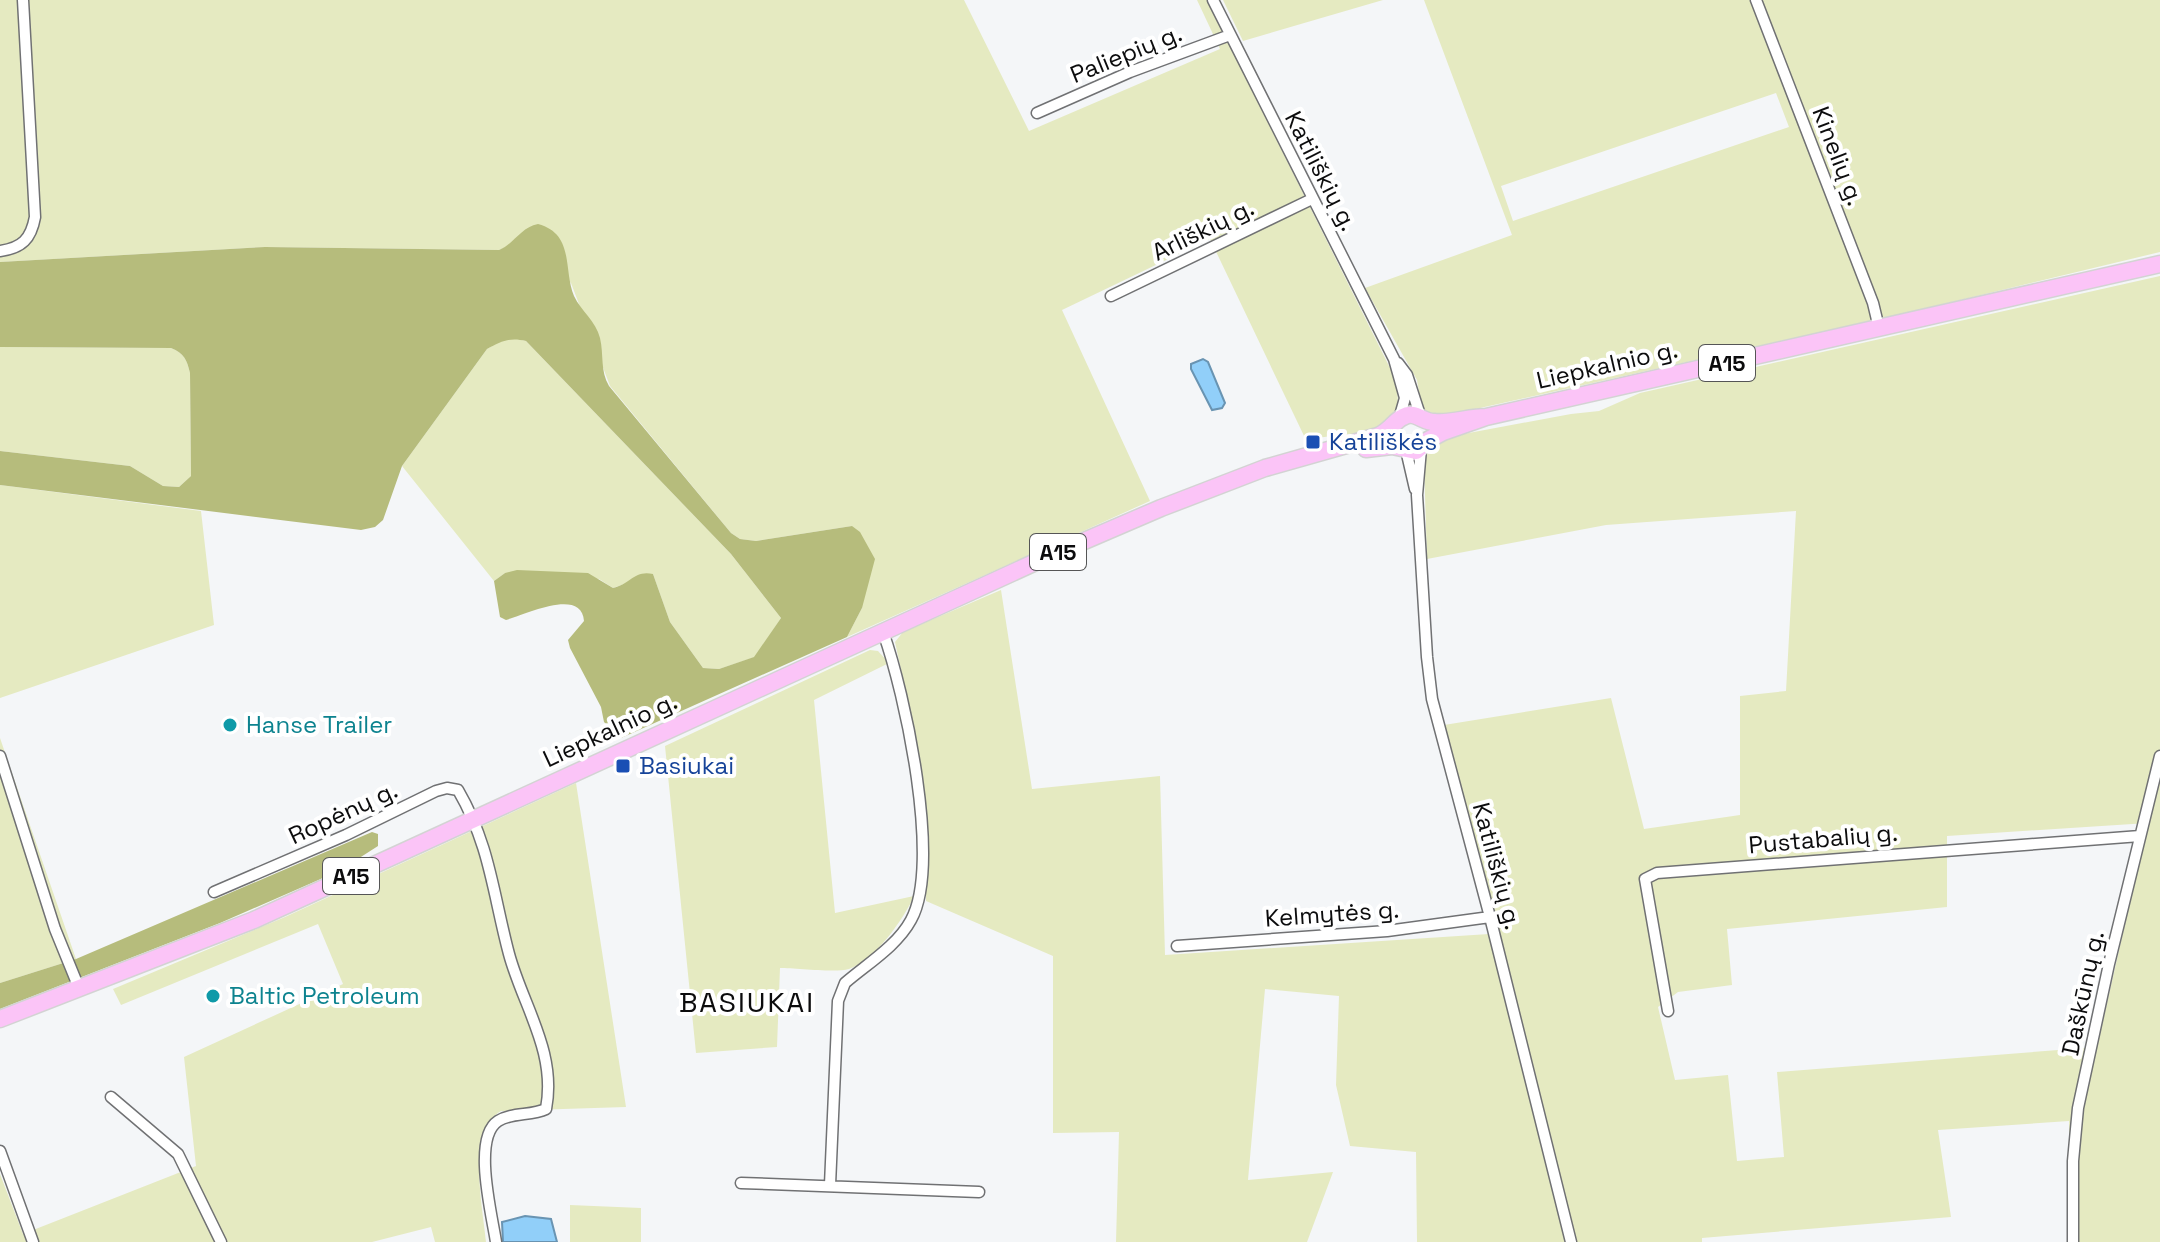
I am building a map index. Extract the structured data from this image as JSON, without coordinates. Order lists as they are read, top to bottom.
{
  "streets": {
    "highway": ["A15", "Liepkalnio g."],
    "street": [
      "Paliepių g.",
      "Kinelių g.",
      "Katiliškių g.",
      "Arliškių g.",
      "Ropėnų g.",
      "Pustabalių g.",
      "Kelmytės g.",
      "Daškūnų g."
    ]
  },
  "crossings": [
    ["Paliepių g.", "Katiliškių g."],
    ["Kinelių g.", "A15"],
    ["Kinelių g.", "Liepkalnio g."],
    ["Katiliškių g.", "Arliškių g."],
    ["Katiliškių g.", "Liepkalnio g."],
    ["Katiliškių g.", "Kelmytės g."],
    ["A15", "Liepkalnio g."],
    ["Liepkalnio g.", "Ropėnų g."],
    ["Pustabalių g.", "Daškūnų g."]
  ],
  "districts": ["BASIUKAI"],
  "places": {
    "transit": ["Katiliškės", "Basiukai"],
    "other": ["Hanse Trailer", "Baltic Petroleum"]
  }
}
